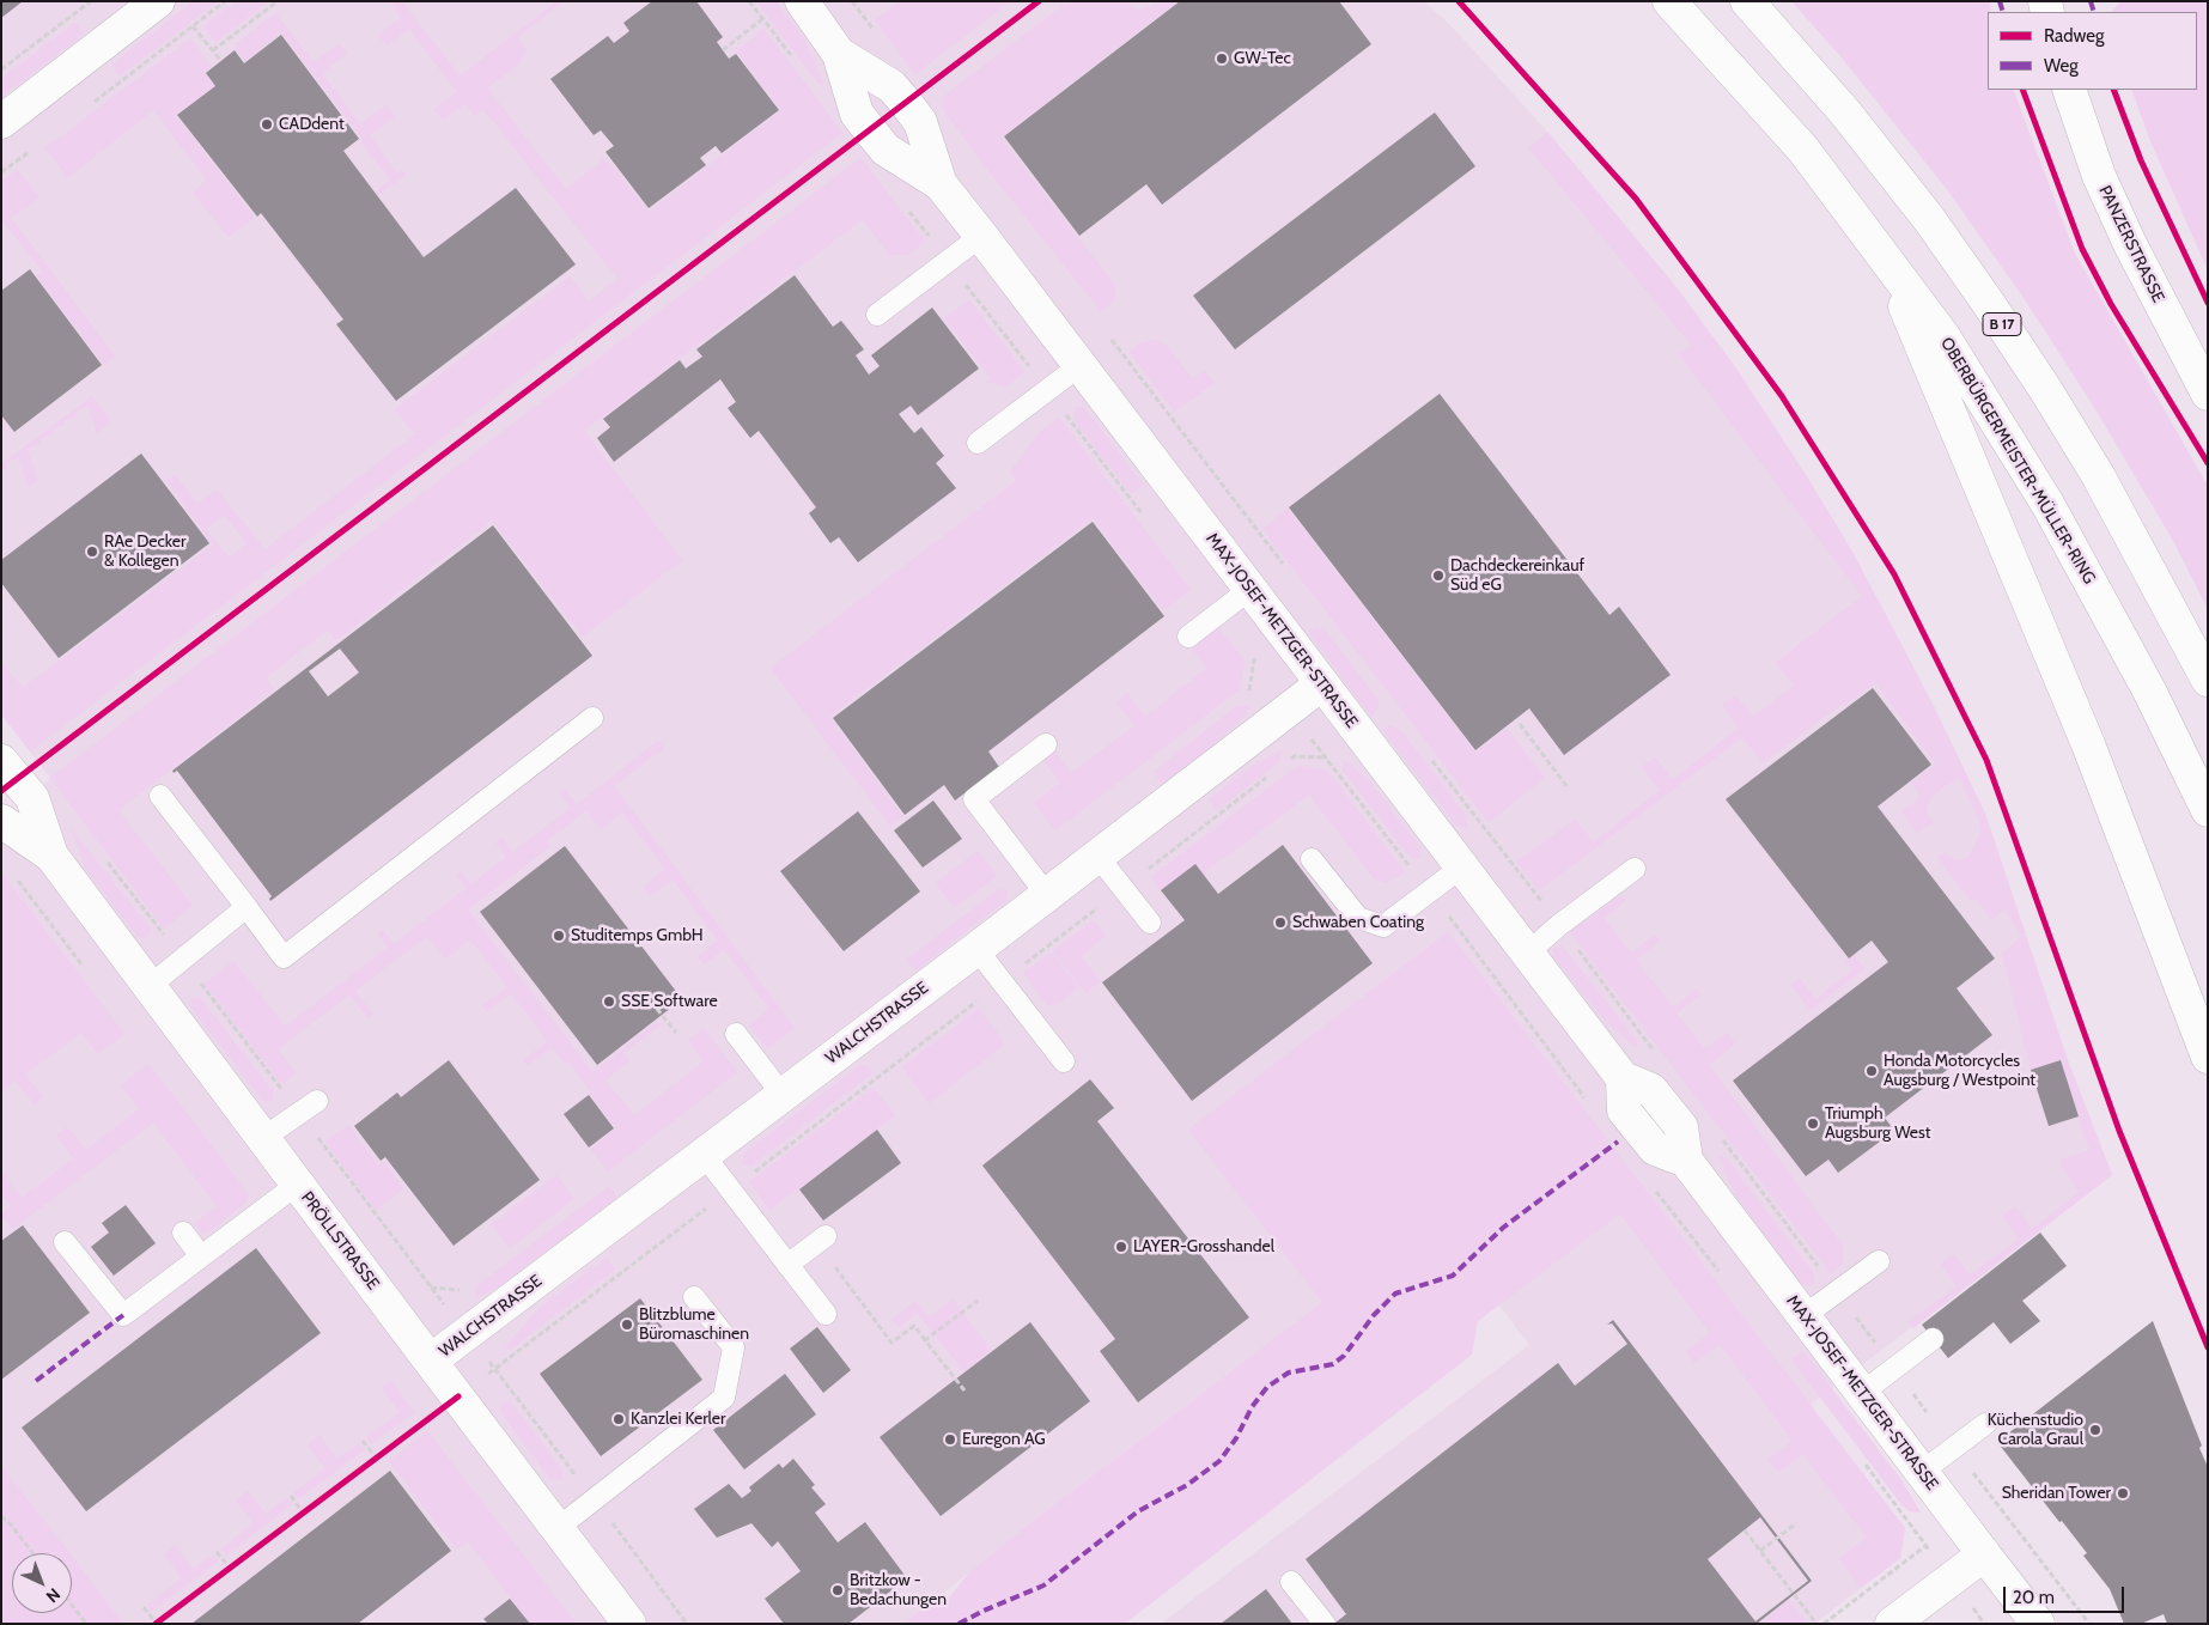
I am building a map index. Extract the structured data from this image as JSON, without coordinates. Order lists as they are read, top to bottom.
{
  "streets": {
    "main road": [
      "PANZERSTRASSE",
      "B 17",
      "OBERBÜRGERMEISTER-MÜLLER-RING",
      "MAX-JOSEF-METZGER-STRASSE",
      "WALCHSTRASSE",
      "PRÖLLSTRASSE"
    ]
  },
  "crossings": [
    ["MAX-JOSEF-METZGER-STRASSE", "WALCHSTRASSE"],
    ["WALCHSTRASSE", "PRÖLLSTRASSE"]
  ],
  "places": [
    "GW-Tec",
    "CADdent",
    "RAe Decker & Kollegen",
    "Dachdeckereinkauf Süd eG",
    "Schwaben Coating",
    "Studitemps GmbH",
    "SSE Software",
    "Honda Motorcycles Augsburg / Westpoint",
    "Triumph Augsburg West",
    "LAYER-Grosshandel",
    "Blitzblume Büromaschinen",
    "Kanzlei Kerler",
    "Küchenstudio Carola Graul",
    "Euregon AG",
    "Sheridan Tower",
    "Britzkow - Bedachungen"
  ],
  "legend": ["Radweg", "Weg"],
  "scale_bar": "20 m",
  "north": "bottom right"
}
